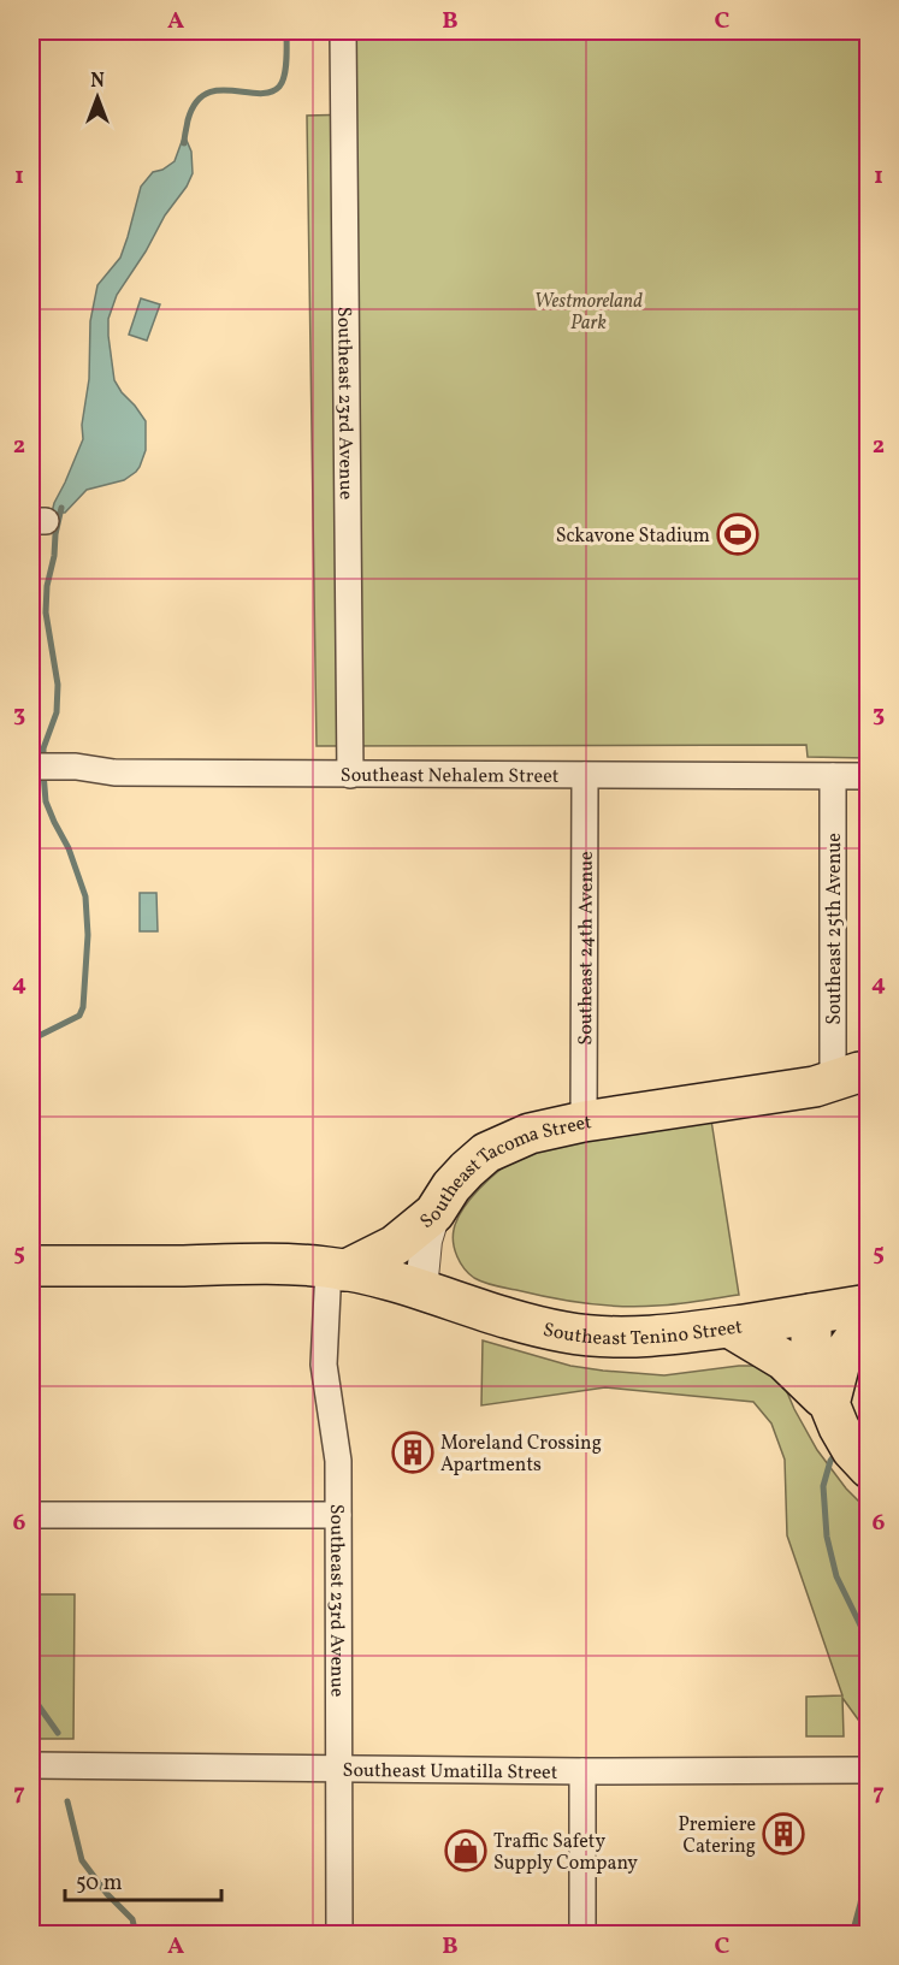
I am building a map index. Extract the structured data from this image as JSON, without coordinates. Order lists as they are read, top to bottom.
{
  "streets": {
    "main road": ["Southeast Tacoma Street", "Southeast Tenino Street"],
    "street": [
      "Southeast 23rd Avenue",
      "Southeast Nehalem Street",
      "Southeast 25th Avenue",
      "Southeast 24th Avenue",
      "Southeast Umatilla Street"
    ]
  },
  "crossings": [
    ["Southeast 23rd Avenue", "Southeast Nehalem Street"],
    ["Southeast 23rd Avenue", "Southeast Umatilla Street"],
    ["Southeast Nehalem Street", "Southeast 25th Avenue"],
    ["Southeast Nehalem Street", "Southeast 24th Avenue"],
    ["Southeast 25th Avenue", "Southeast Tacoma Street"],
    ["Southeast 24th Avenue", "Southeast Tacoma Street"],
    ["Southeast Tacoma Street", "Southeast Tenino Street"]
  ],
  "parks": ["Westmoreland Park"],
  "places": {
    "sports": ["Sckavone Stadium"],
    "building": ["Moreland Crossing Apartments", "Premiere Catering"],
    "shop": ["Traffic Safety Supply Company"]
  },
  "scale_bar": "50 m",
  "north": "top",
  "grid": {
    "columns": ["A", "B", "C"],
    "rows": [
      "1",
      "2",
      "3",
      "4",
      "5",
      "6",
      "7"
    ]
  }
}
